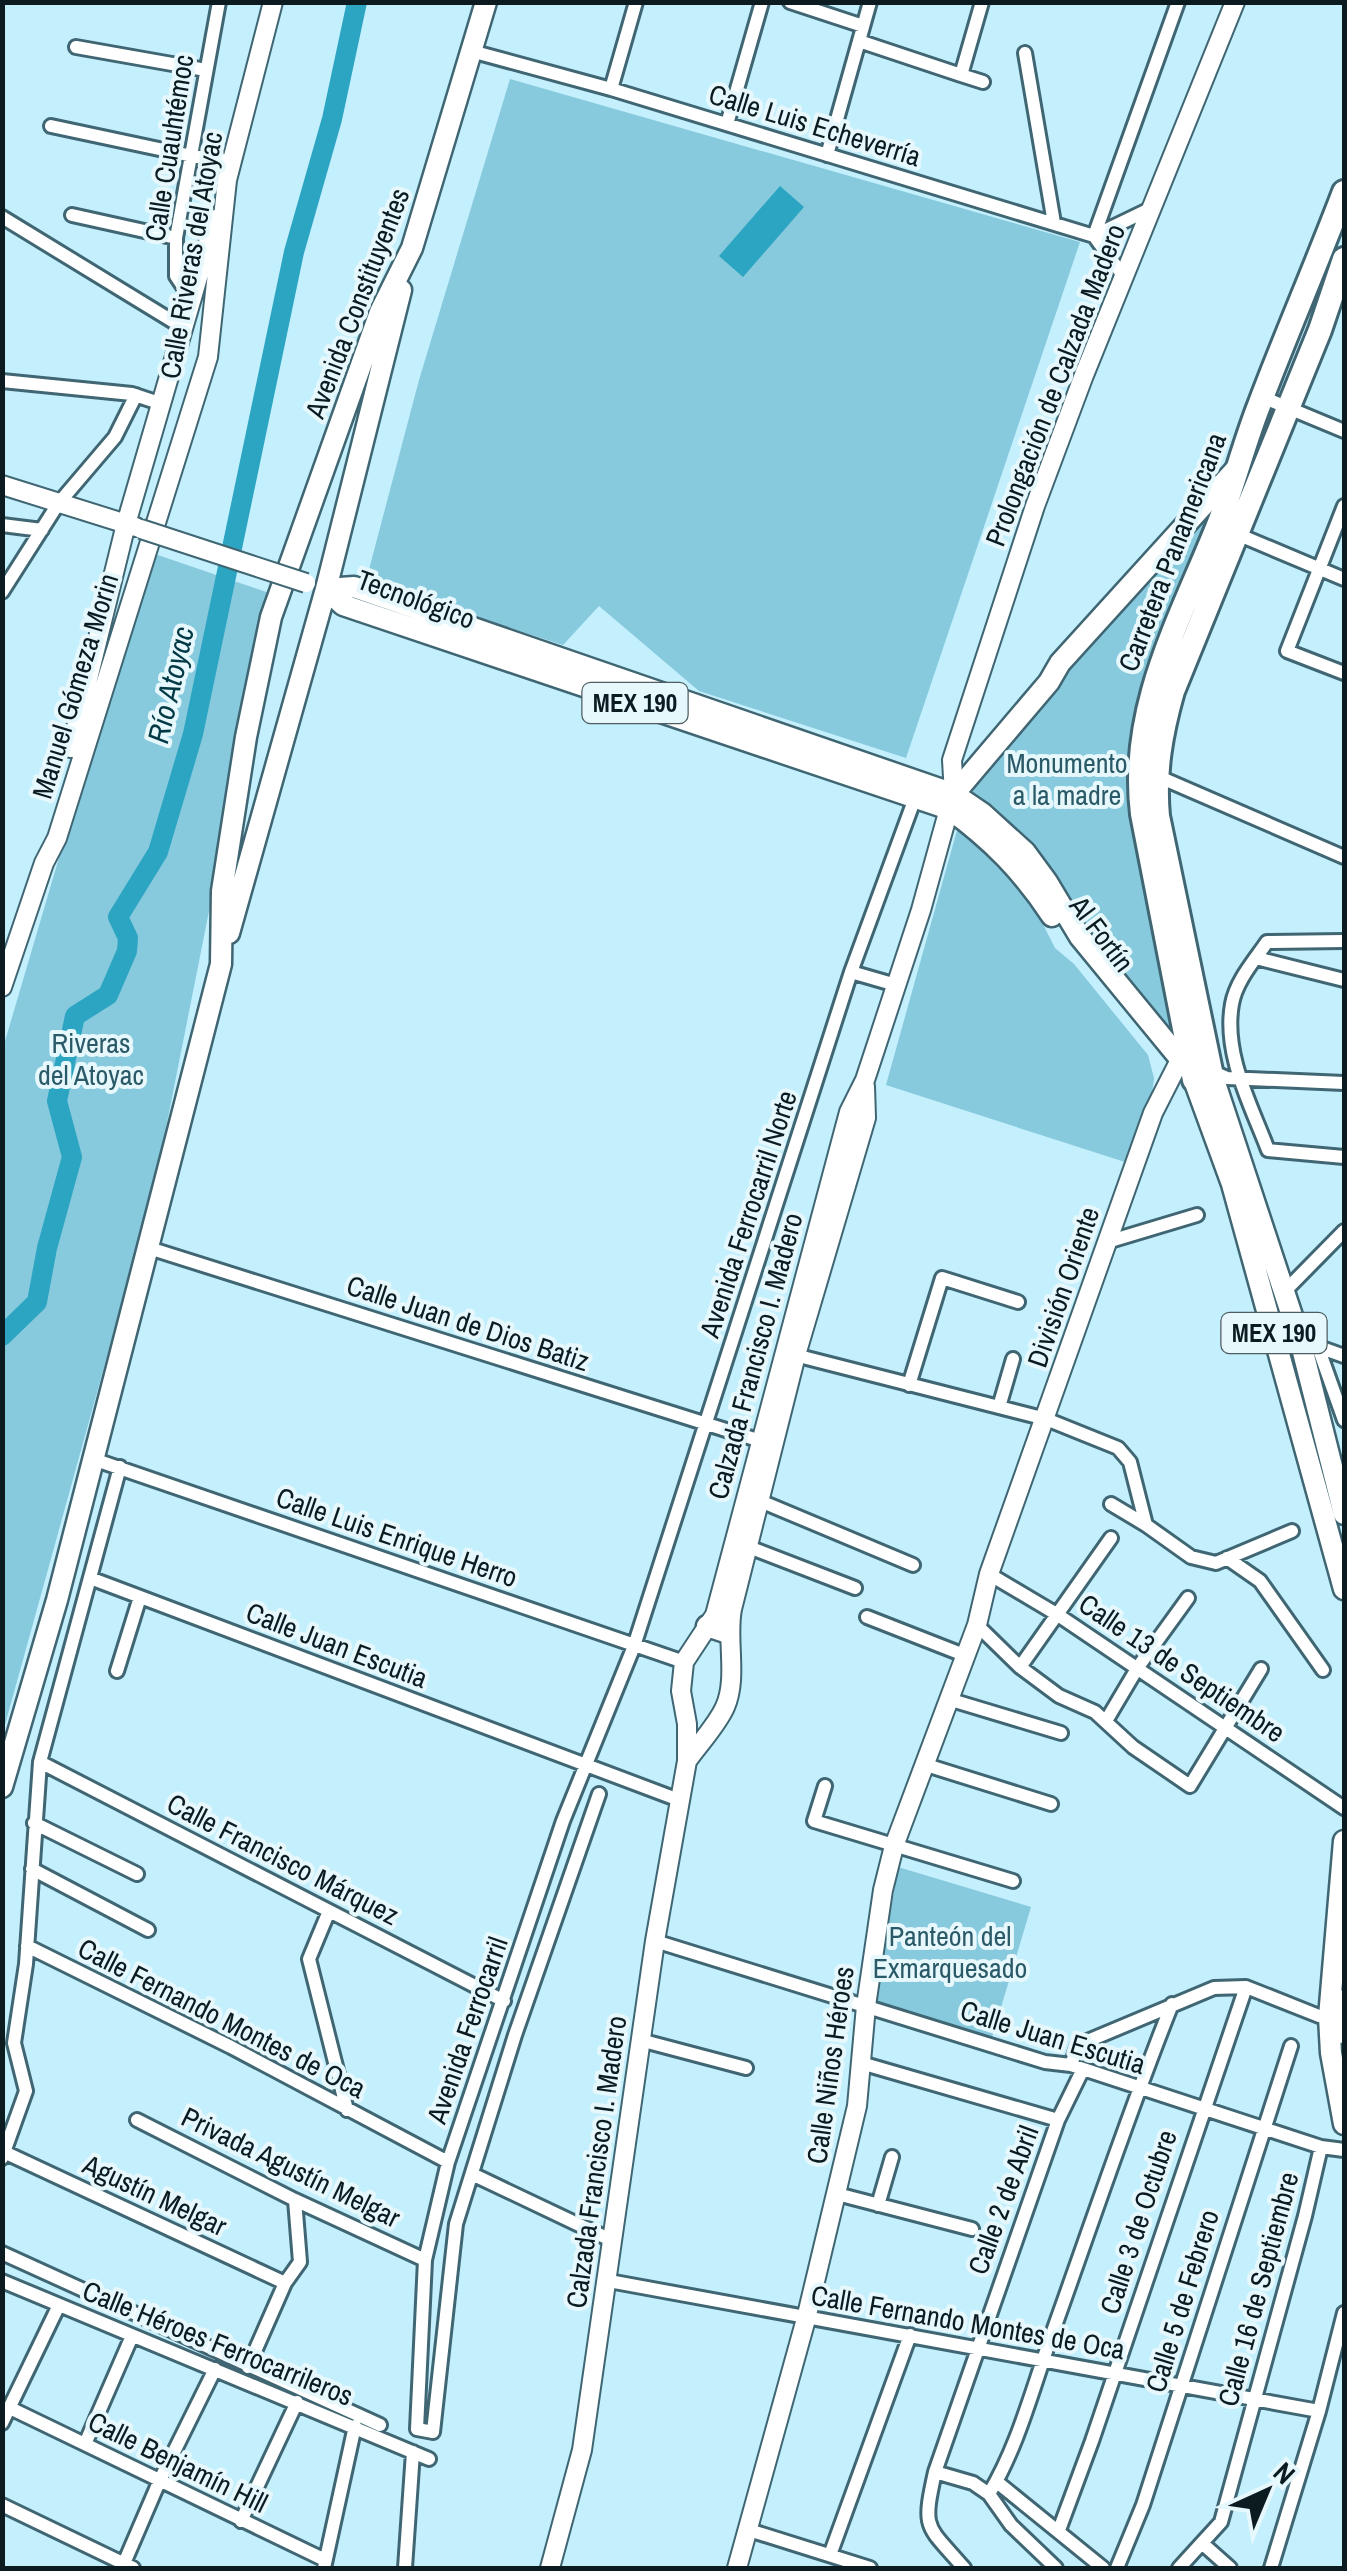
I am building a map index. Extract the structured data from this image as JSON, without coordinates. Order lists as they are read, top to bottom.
{
  "streets": {
    "highway": ["Carretera Panamericana", "MEX 190"],
    "main road": [
      "Calle Riveras del Atoyac",
      "Avenida Constituyentes",
      "Prolongación de Calzada Madero",
      "Tecnológico",
      "Manuel Gómeza Morin",
      "Al Fortín",
      "División Oriente",
      "Calzada Francisco I. Madero",
      "Calle Niños Héroes"
    ],
    "street": [
      "Calle Luis Echeverría",
      "Calle Cuauhtémoc",
      "Avenida Ferrocarril Norte",
      "Calle Juan de Dios Batiz",
      "Calle Luis Enrique Herro",
      "Calle Juan Escutia",
      "Calle 13 de Septiembre",
      "Calle Francisco Márquez",
      "Calle Fernando Montes de Oca",
      "Avenida Ferrocarril",
      "Privada Agustín Melgar",
      "Agustín Melgar",
      "Calle 2 de Abril",
      "Calle 3 de Octubre",
      "Calle 16 de Septiembre",
      "Calle 5 de Febrero",
      "Calle Héroes Ferrocarrileros",
      "Calle Benjamín Hill"
    ]
  },
  "crossings": [
    ["Calle Luis Echeverría", "Avenida Constituyentes"],
    ["Calle Riveras del Atoyac", "Manuel Gómeza Morin"],
    ["Prolongación de Calzada Madero", "Tecnológico"],
    ["Prolongación de Calzada Madero", "Al Fortín"],
    ["Prolongación de Calzada Madero", "Calzada Francisco I. Madero"],
    ["Carretera Panamericana", "MEX 190"],
    ["Carretera Panamericana", "Al Fortín"],
    ["Carretera Panamericana", "División Oriente"],
    ["Carretera Panamericana", "Calzada Francisco I. Madero"],
    ["Tecnológico", "MEX 190"],
    ["Tecnológico", "Al Fortín"],
    ["Tecnológico", "Avenida Ferrocarril Norte"],
    ["Tecnológico", "Calzada Francisco I. Madero"],
    ["MEX 190", "Al Fortín"],
    ["MEX 190", "División Oriente"],
    ["Al Fortín", "División Oriente"],
    ["Al Fortín", "Calzada Francisco I. Madero"],
    ["Avenida Ferrocarril Norte", "Calle Juan de Dios Batiz"],
    ["Avenida Ferrocarril Norte", "Calle Luis Enrique Herro"],
    ["Avenida Ferrocarril Norte", "Avenida Ferrocarril"],
    ["División Oriente", "Calle 13 de Septiembre"],
    ["División Oriente", "Calle Niños Héroes"],
    ["Calle Juan de Dios Batiz", "Calzada Francisco I. Madero"],
    ["Calzada Francisco I. Madero", "Calle Luis Enrique Herro"],
    ["Calzada Francisco I. Madero", "Calle Juan Escutia"],
    ["Calzada Francisco I. Madero", "Calle Fernando Montes de Oca"],
    ["Calle Luis Enrique Herro", "Avenida Ferrocarril"],
    ["Calle Juan Escutia", "Avenida Ferrocarril"],
    ["Calle Juan Escutia", "Calle Niños Héroes"],
    ["Calle Juan Escutia", "Calle 2 de Abril"],
    ["Calle Juan Escutia", "Calle 3 de Octubre"],
    ["Calle Juan Escutia", "Calle 16 de Septiembre"],
    ["Calle Juan Escutia", "Calle 5 de Febrero"],
    ["Calle 13 de Septiembre", "Calle Niños Héroes"],
    ["Calle Francisco Márquez", "Avenida Ferrocarril"],
    ["Calle Fernando Montes de Oca", "Avenida Ferrocarril"],
    ["Calle Fernando Montes de Oca", "Calle Niños Héroes"],
    ["Calle Fernando Montes de Oca", "Calle 2 de Abril"],
    ["Calle Fernando Montes de Oca", "Calle 3 de Octubre"],
    ["Calle Fernando Montes de Oca", "Calle 16 de Septiembre"],
    ["Calle Fernando Montes de Oca", "Calle 5 de Febrero"],
    ["Avenida Ferrocarril", "Privada Agustín Melgar"]
  ],
  "water": ["Río Atoyac"],
  "parks": ["Monumento a la madre", "Riveras del Atoyac", "Panteón del Exmarquesado"],
  "north": "top right"
}
